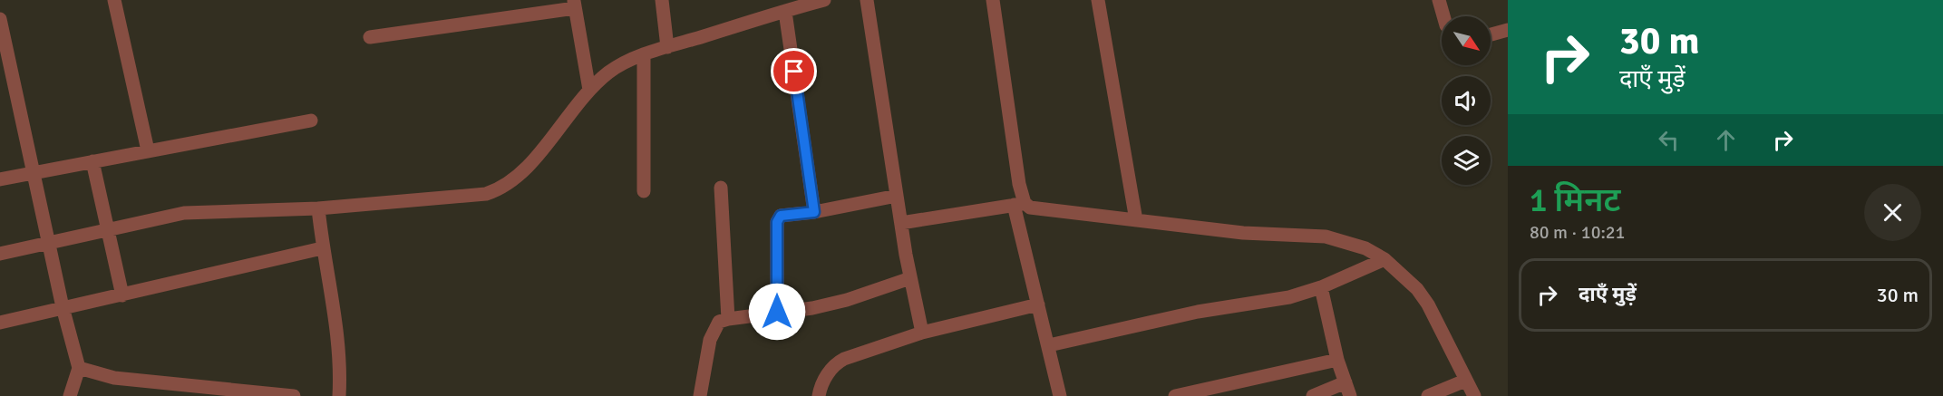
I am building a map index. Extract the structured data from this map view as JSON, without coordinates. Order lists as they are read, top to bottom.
{
  "north": "bottom right",
  "page": {
    "turn": ["30 m", "दाएँ मुड़ें"],
    "heading": ["1 मिनट", "80 m · 10:21"],
    "list": [
      {
        "name": "दाएँ मुड़ें",
        "value": "30 m"
      }
    ]
  }
}
